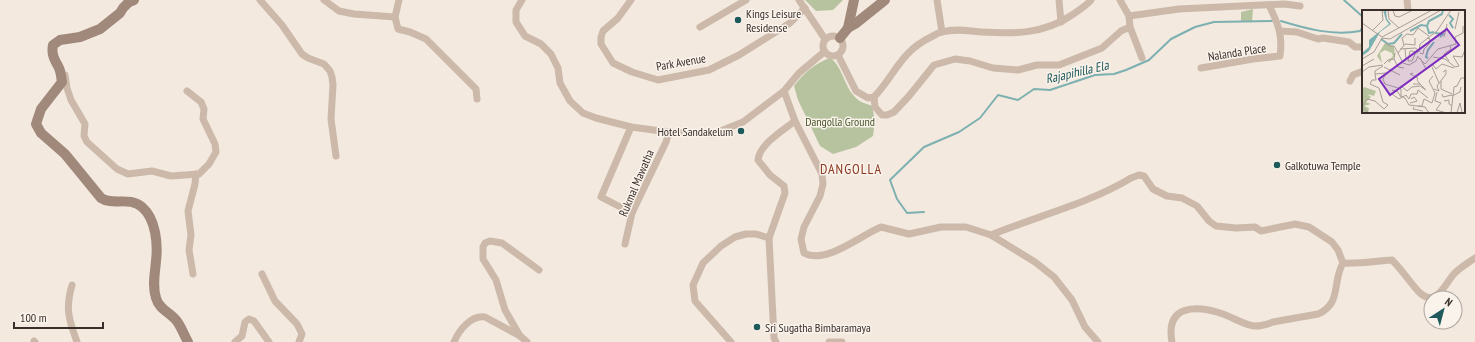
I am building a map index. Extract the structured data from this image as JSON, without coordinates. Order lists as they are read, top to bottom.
{
  "streets": {
    "street": ["Nalanda Place", "Park Avenue", "Rukmal Mawatha"]
  },
  "districts": ["DANGOLLA"],
  "water": ["Rajapihilla Ela"],
  "parks": ["Dangolla Ground"],
  "places": [
    "Kings Leisure Residense",
    "Hotel Sandakelum",
    "Galkotuwa Temple",
    "Sri Sugatha Bimbaramaya"
  ],
  "scale_bar": "100 m",
  "north": "top right"
}
